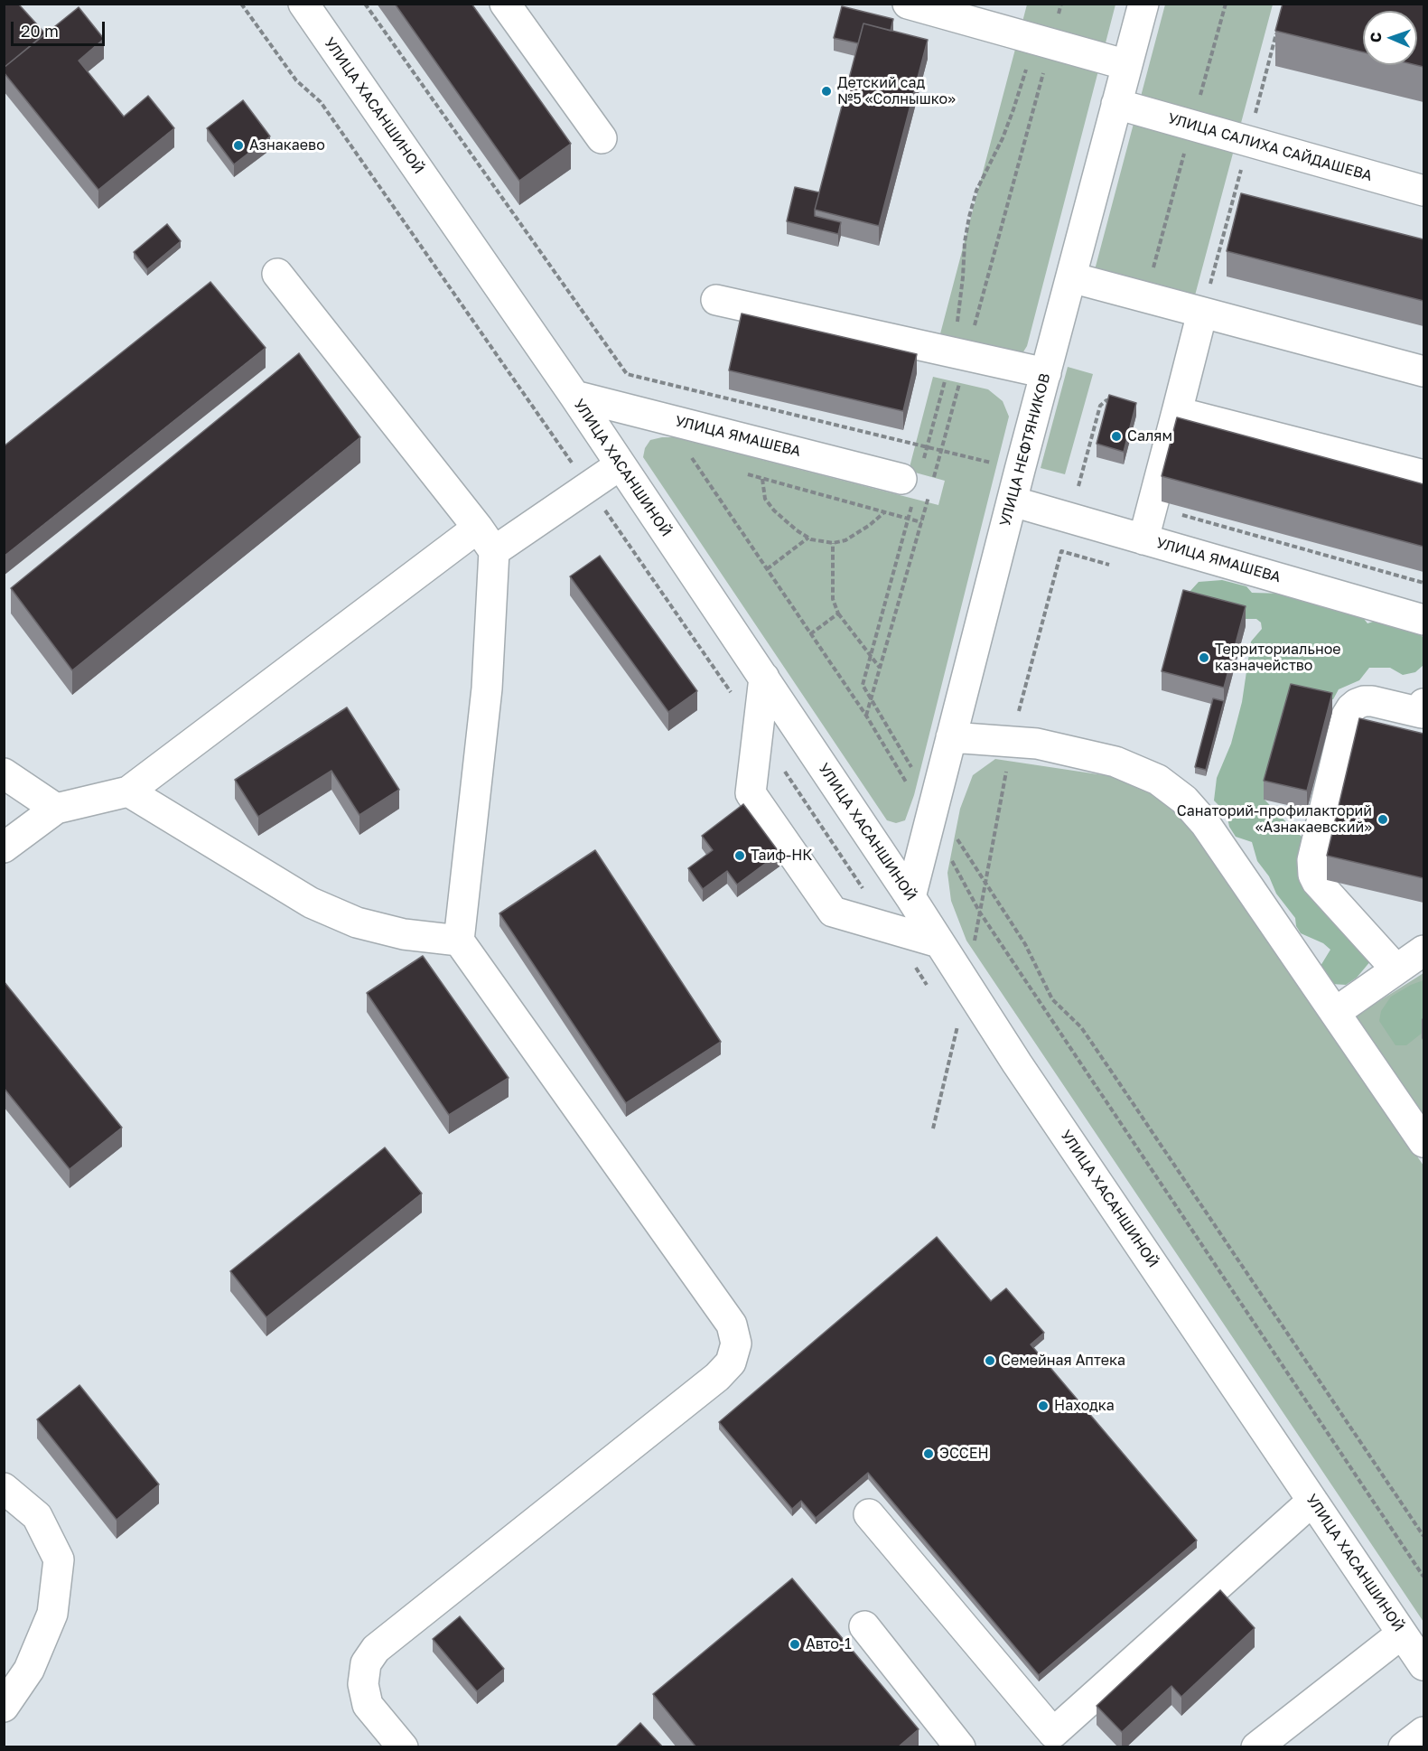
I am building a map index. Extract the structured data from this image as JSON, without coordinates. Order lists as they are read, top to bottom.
{
  "streets": {
    "street": [
      "УЛИЦА ХАСАНШИНОЙ",
      "УЛИЦА САЛИХА САЙДАШЕВА",
      "УЛИЦА ЯМАШЕВА",
      "УЛИЦА НЕФТЯНИКОВ"
    ]
  },
  "crossings": [
    ["УЛИЦА ХАСАНШИНОЙ", "УЛИЦА ЯМАШЕВА"],
    ["УЛИЦА ХАСАНШИНОЙ", "УЛИЦА НЕФТЯНИКОВ"],
    ["УЛИЦА САЛИХА САЙДАШЕВА", "УЛИЦА НЕФТЯНИКОВ"],
    ["УЛИЦА ЯМАШЕВА", "УЛИЦА НЕФТЯНИКОВ"]
  ],
  "places": [
    "Детский сад №5 «Солнышко»",
    "Азнакаево",
    "Салям",
    "Территориальное казначейство",
    "Санаторий-профилакторий «Азнакаевский»",
    "Таиф-НК",
    "Семейная Аптека",
    "Находка",
    "ЭССЕН",
    "Авто-1"
  ],
  "scale_bar": "20 m",
  "north": "left"
}
